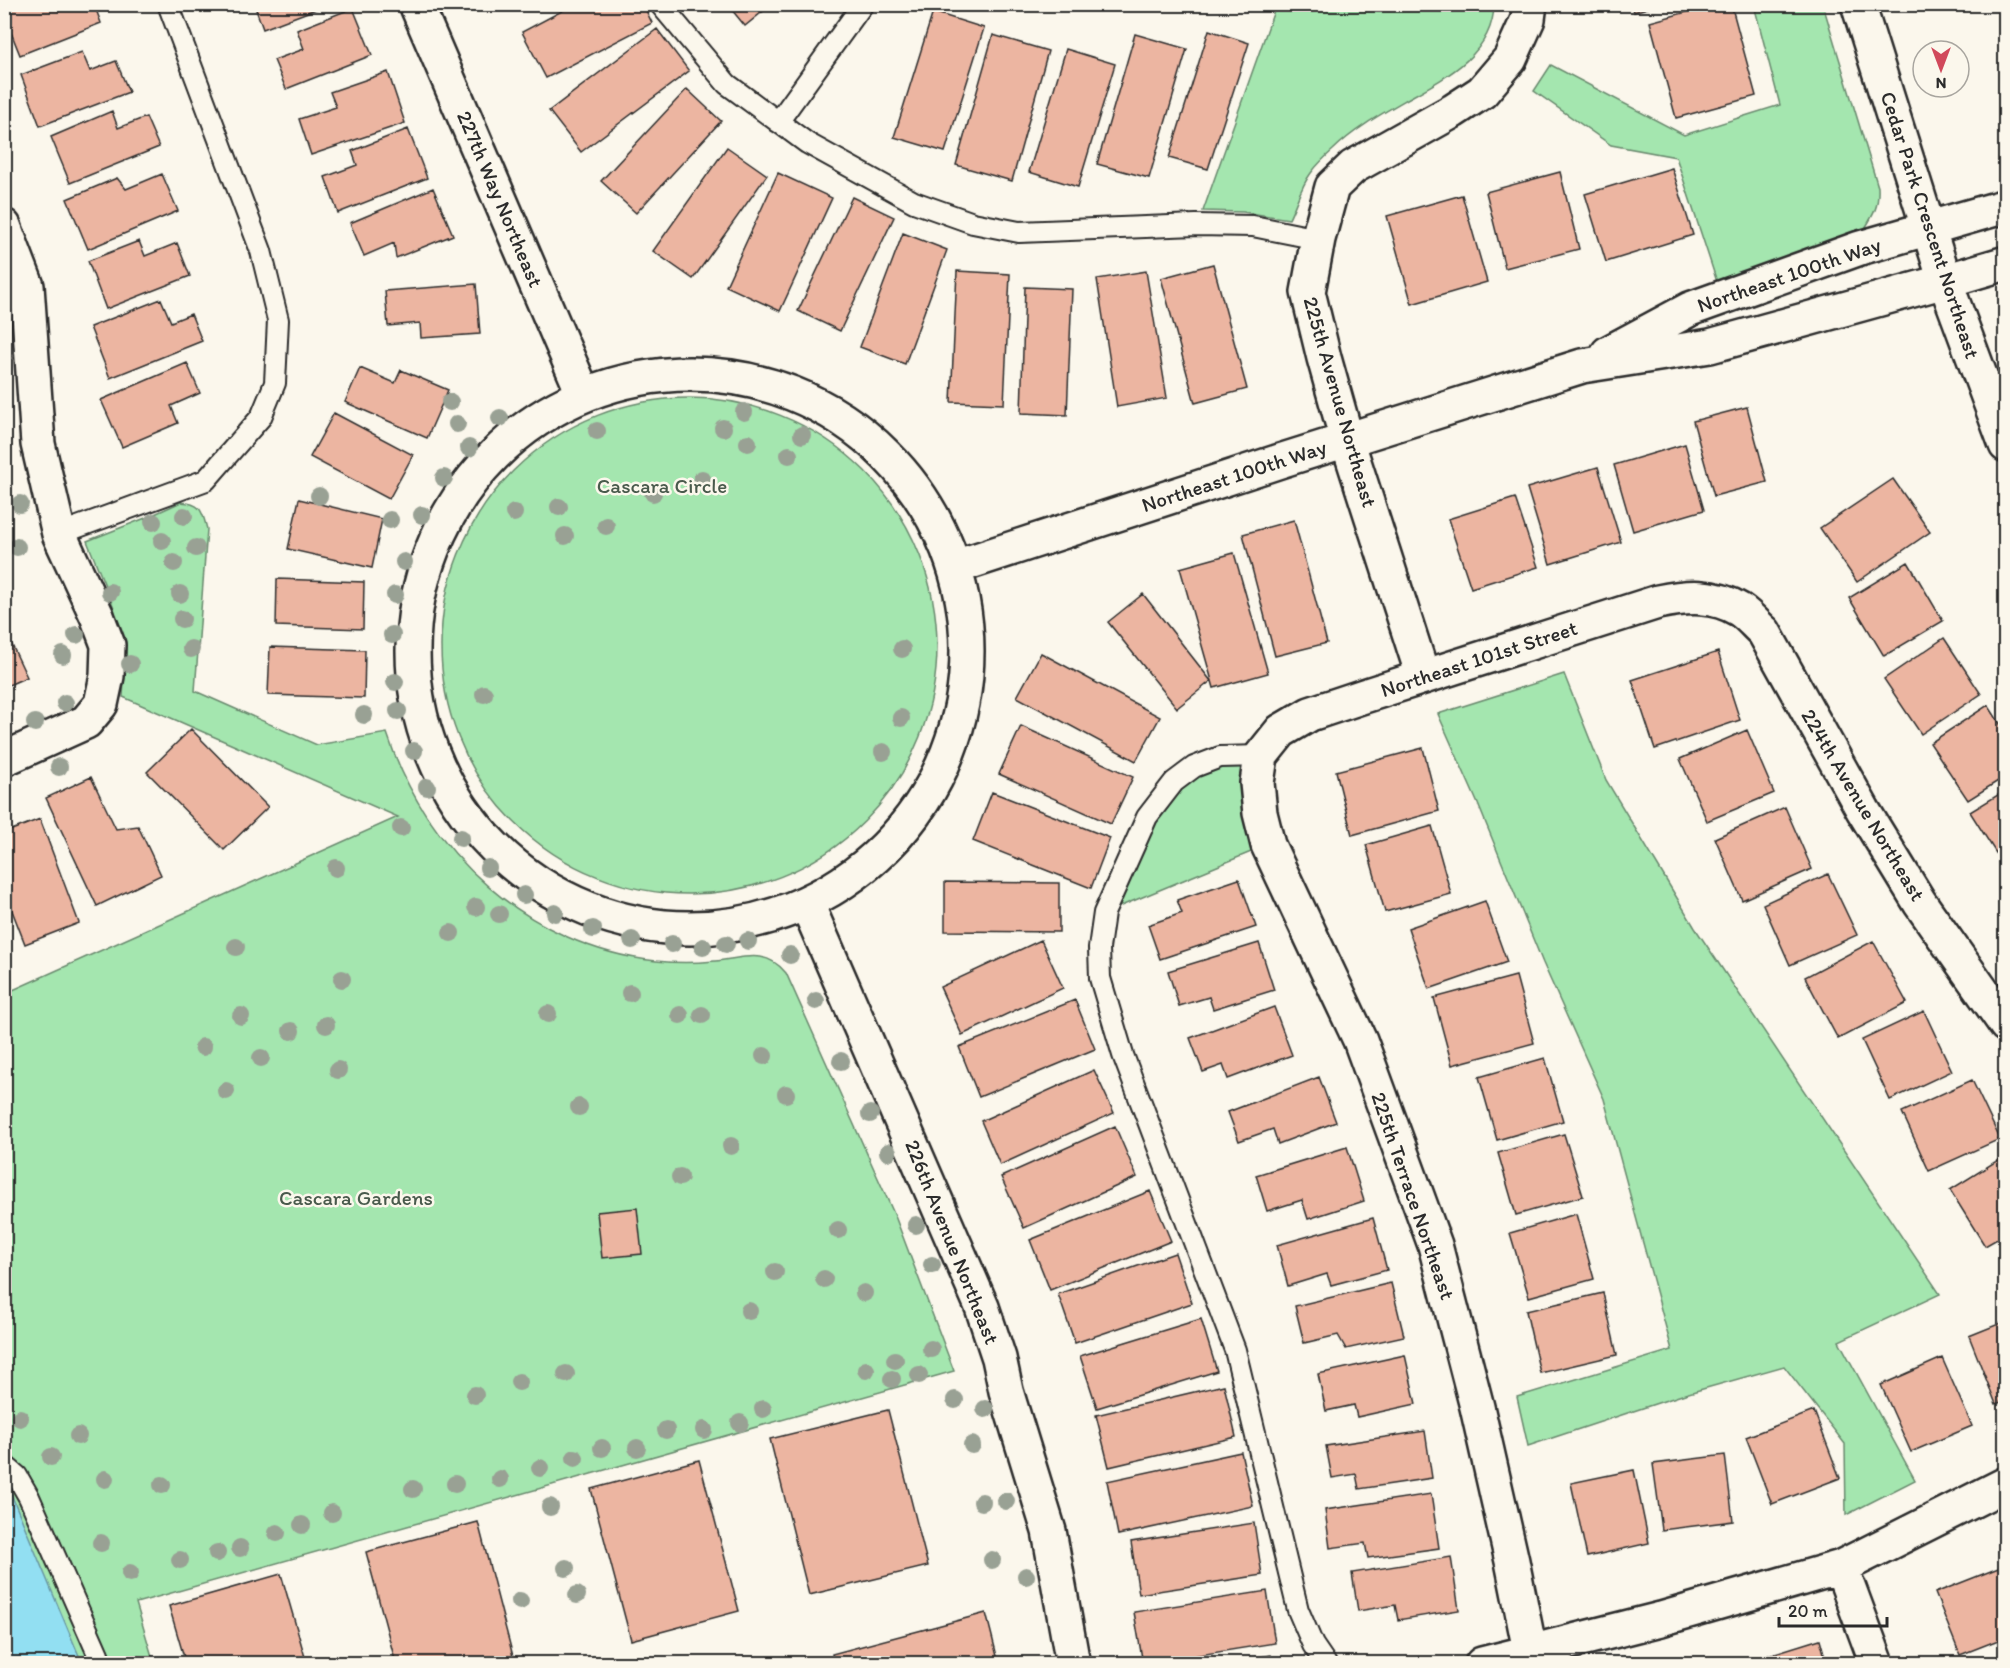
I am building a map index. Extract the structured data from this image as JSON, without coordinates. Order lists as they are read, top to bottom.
{
  "streets": {
    "street": [
      "227th Way Northeast",
      "Cedar Park Crescent Northeast",
      "Northeast 100th Way",
      "225th Avenue Northeast",
      "Northeast 101st Street",
      "224th Avenue Northeast",
      "225th Terrace Northeast",
      "226th Avenue Northeast"
    ]
  },
  "crossings": [
    ["Cedar Park Crescent Northeast", "Northeast 100th Way"],
    ["Northeast 100th Way", "225th Avenue Northeast"],
    ["225th Avenue Northeast", "Northeast 101st Street"],
    ["Northeast 101st Street", "224th Avenue Northeast"],
    ["Northeast 101st Street", "225th Terrace Northeast"]
  ],
  "parks": ["Cascara Circle", "Cascara Gardens"],
  "scale_bar": "20 m",
  "north": "bottom"
}
